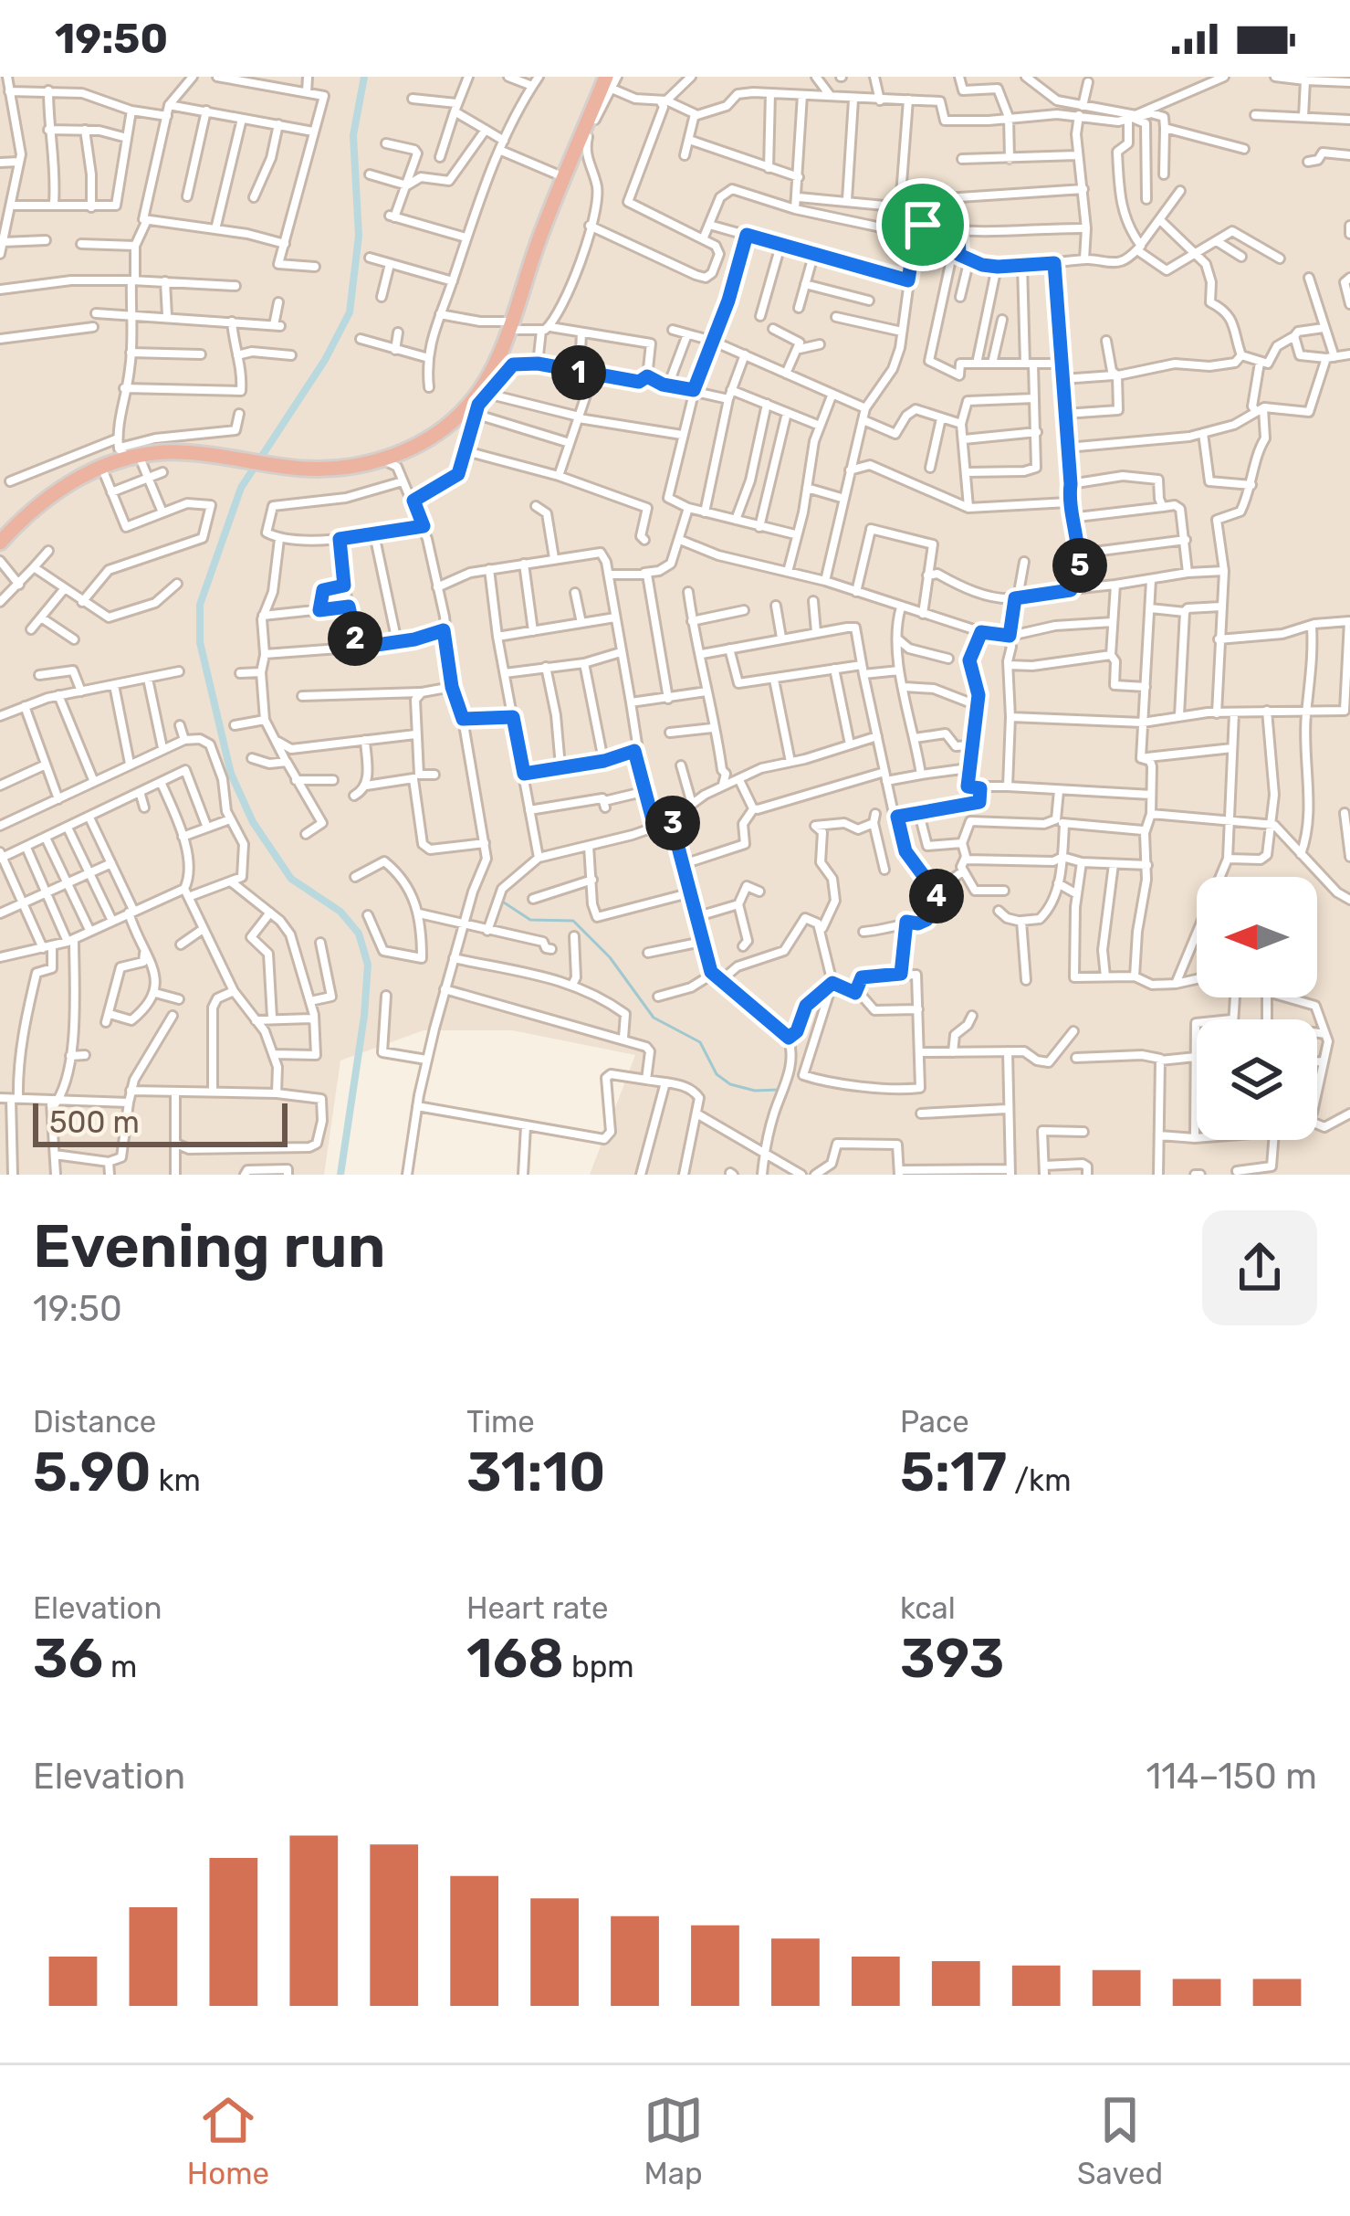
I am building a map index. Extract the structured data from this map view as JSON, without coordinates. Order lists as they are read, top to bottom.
{
  "scale_bar": "500 m",
  "north": "left",
  "page": {
    "status": "19:50",
    "pins": [
      "1",
      "5",
      "2",
      "3",
      "4"
    ],
    "scale": "500 m",
    "heading": ["Evening run", "19:50"],
    "stats": [
      ["Distance", "5.90 km"],
      ["Time", "31:10"],
      ["Pace", "5:17 /km"],
      ["Elevation", "36 m"],
      ["Heart rate", "168 bpm"],
      ["kcal", "393"]
    ],
    "chart": ["Elevation", "114–150 m"],
    "tabs": ["Home", "Map", "Saved"]
  }
}
